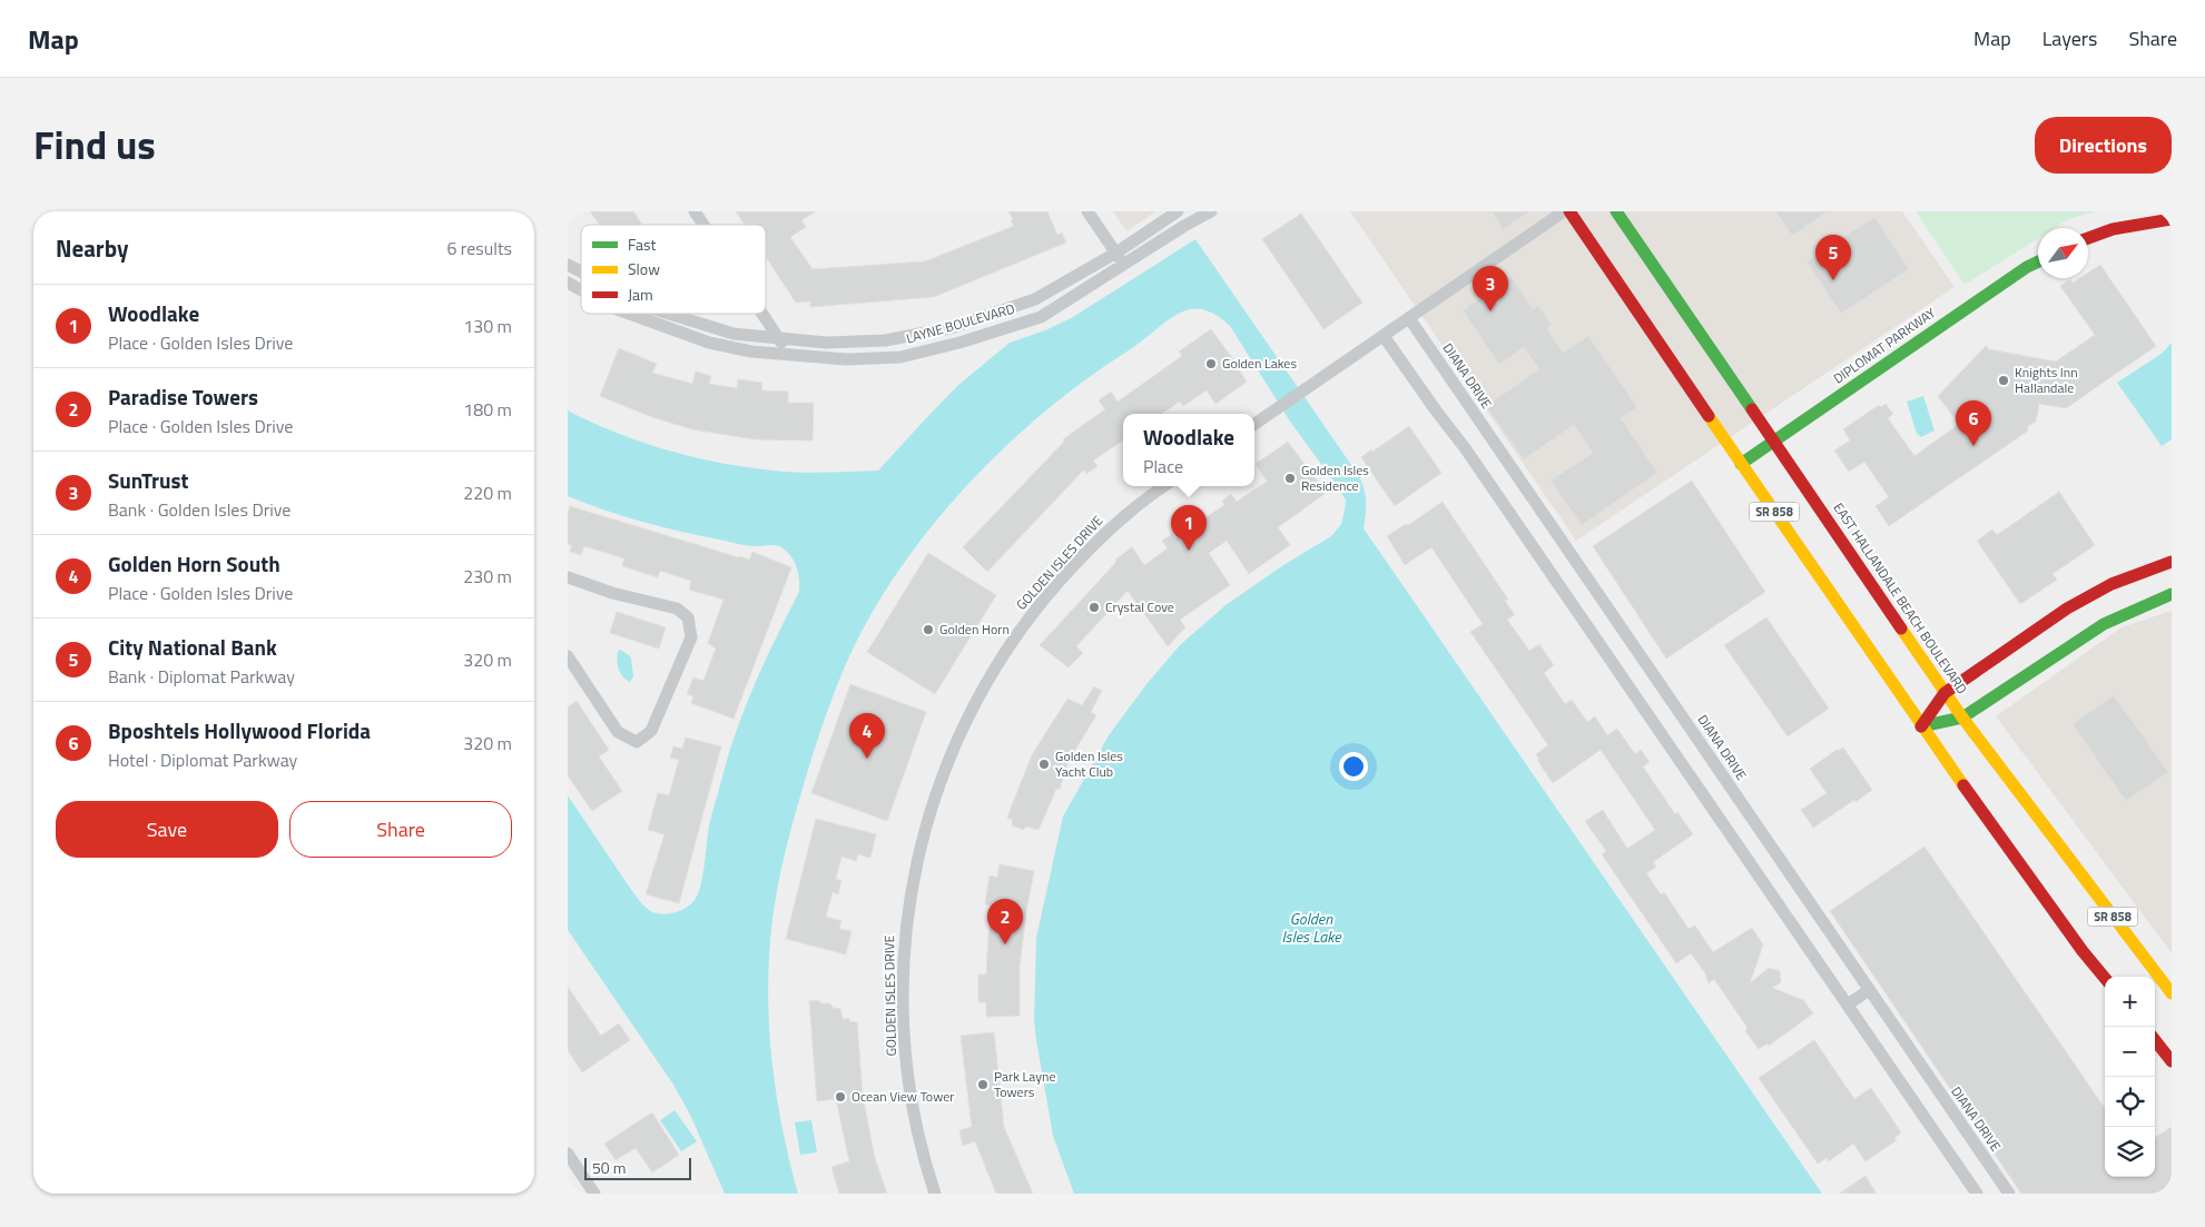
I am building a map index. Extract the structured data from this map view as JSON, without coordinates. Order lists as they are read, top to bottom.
{
  "streets": {
    "main road": ["DIPLOMAT PARKWAY", "SR 858", "EAST HALLANDALE BEACH BOULEVARD"],
    "street": ["LAYNE BOULEVARD", "DIANA DRIVE", "GOLDEN ISLES DRIVE"]
  },
  "crossings": [
    ["DIPLOMAT PARKWAY", "SR 858"],
    ["DIPLOMAT PARKWAY", "EAST HALLANDALE BEACH BOULEVARD"]
  ],
  "water": ["Golden Isles Lake"],
  "places": [
    "Golden Lakes",
    "Knights Inn Hallandale",
    "Golden Isles Residence",
    "Crystal Cove",
    "Golden Horn",
    "Golden Isles Yacht Club",
    "Park Layne Towers",
    "Ocean View Tower"
  ],
  "legend": ["Fast", "Slow", "Jam"],
  "scale_bar": "50 m",
  "north": "top right",
  "page": {
    "header": "Map",
    "nav": ["Map", "Layers", "Share"],
    "title": "Find us",
    "buttons": [
      "Directions",
      ["Save", "Share"]
    ],
    "heading": ["Nearby", "6 results"],
    "pins": [
      "5",
      "3",
      "6",
      "1",
      "4",
      "2"
    ],
    "list": [
      {
        "mark": "1",
        "name": "Woodlake",
        "note": "Place · Golden Isles Drive",
        "value": "130 m"
      },
      {
        "mark": "2",
        "name": "Paradise Towers",
        "note": "Place · Golden Isles Drive",
        "value": "180 m"
      },
      {
        "mark": "3",
        "name": "SunTrust",
        "note": "Bank · Golden Isles Drive",
        "value": "220 m"
      },
      {
        "mark": "4",
        "name": "Golden Horn South",
        "note": "Place · Golden Isles Drive",
        "value": "230 m"
      },
      {
        "mark": "5",
        "name": "City National Bank",
        "note": "Bank · Diplomat Parkway",
        "value": "320 m"
      },
      {
        "mark": "6",
        "name": "Bposhtels Hollywood Florida",
        "note": "Hotel · Diplomat Parkway",
        "value": "320 m"
      }
    ],
    "popup": ["Woodlake", "Place"],
    "map_buttons": ["+", "−"],
    "scale": "50 m"
  }
}
